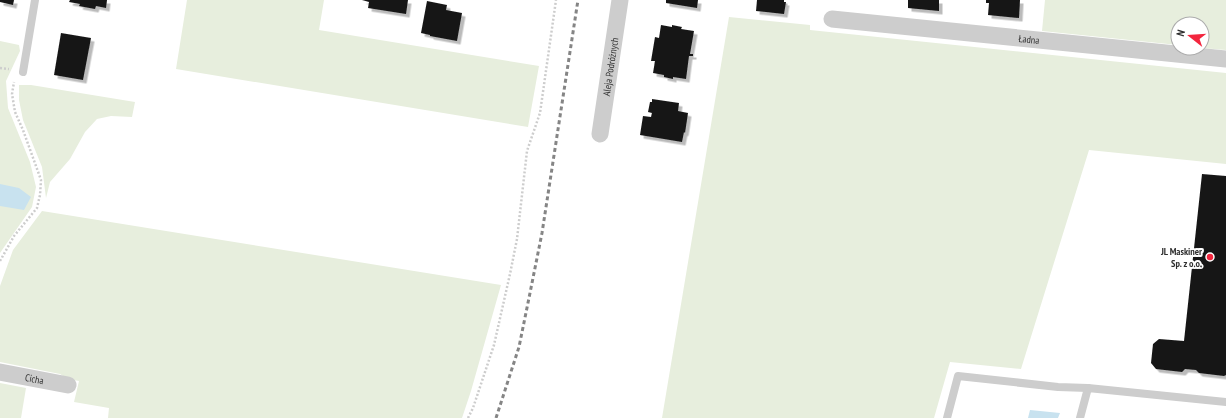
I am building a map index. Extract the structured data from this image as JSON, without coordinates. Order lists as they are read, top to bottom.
{
  "streets": {
    "street": ["Ładna", "Aleja Podróżnych", "Cicha"]
  },
  "places": ["JL Maskiner Sp. z o.o."],
  "north": "left"
}
